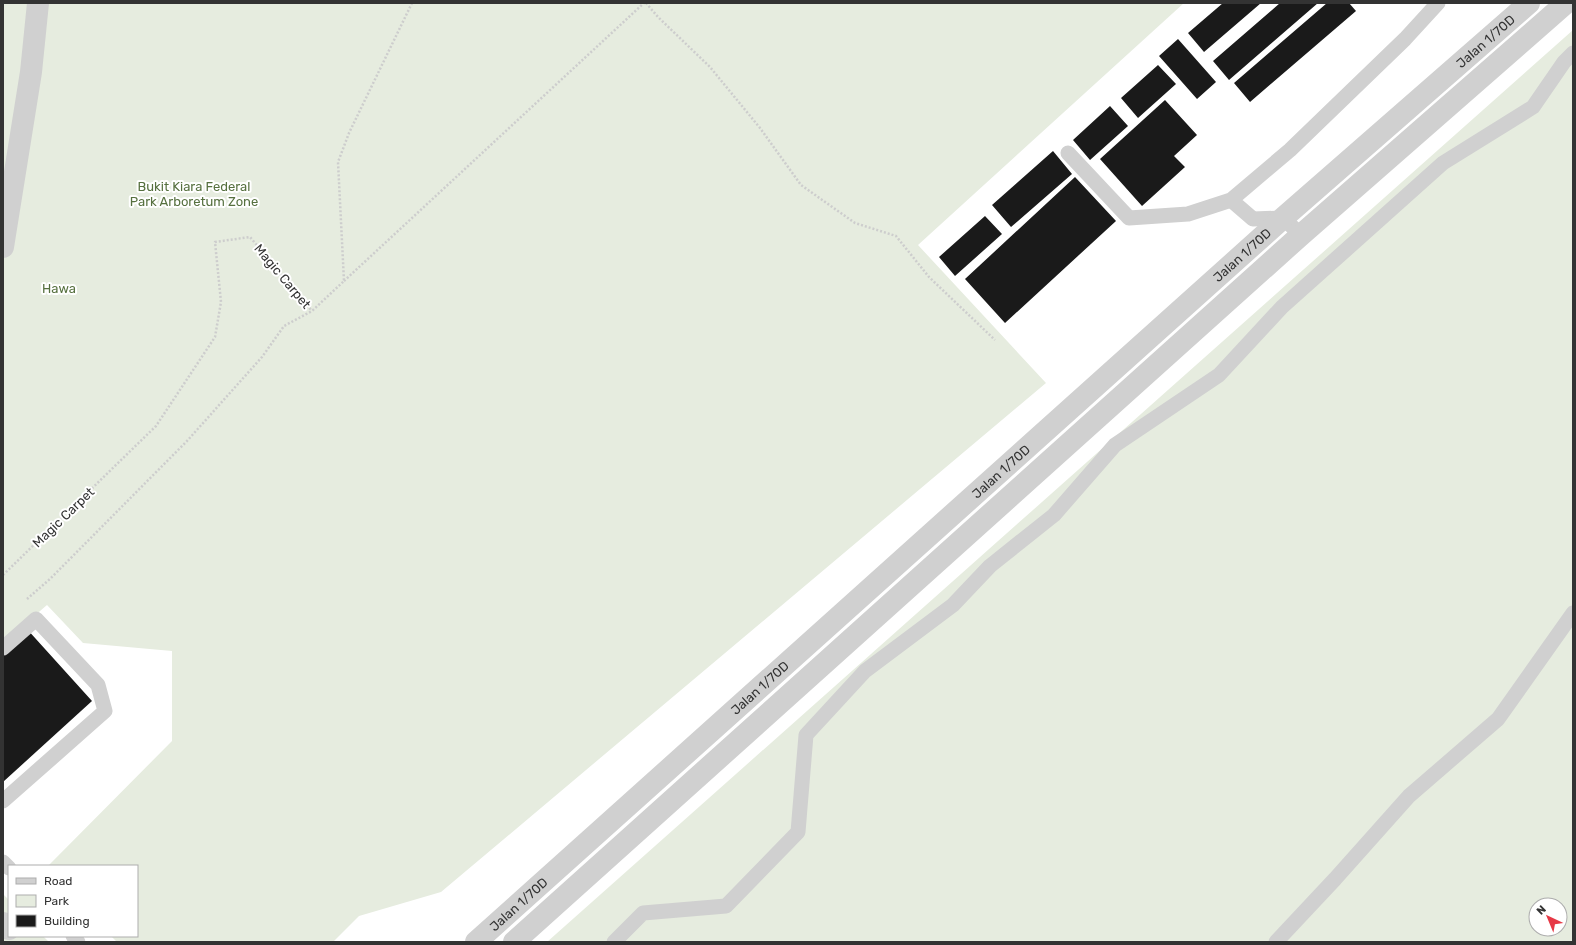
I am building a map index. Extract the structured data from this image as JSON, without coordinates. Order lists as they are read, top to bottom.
{
  "streets": {
    "street": ["Jalan 1/70D"],
    "path": ["Magic Carpet"]
  },
  "parks": ["Bukit Kiara Federal Park Arboretum Zone", "Hawa"],
  "legend": ["Road", "Park", "Building"],
  "north": "top left"
}
